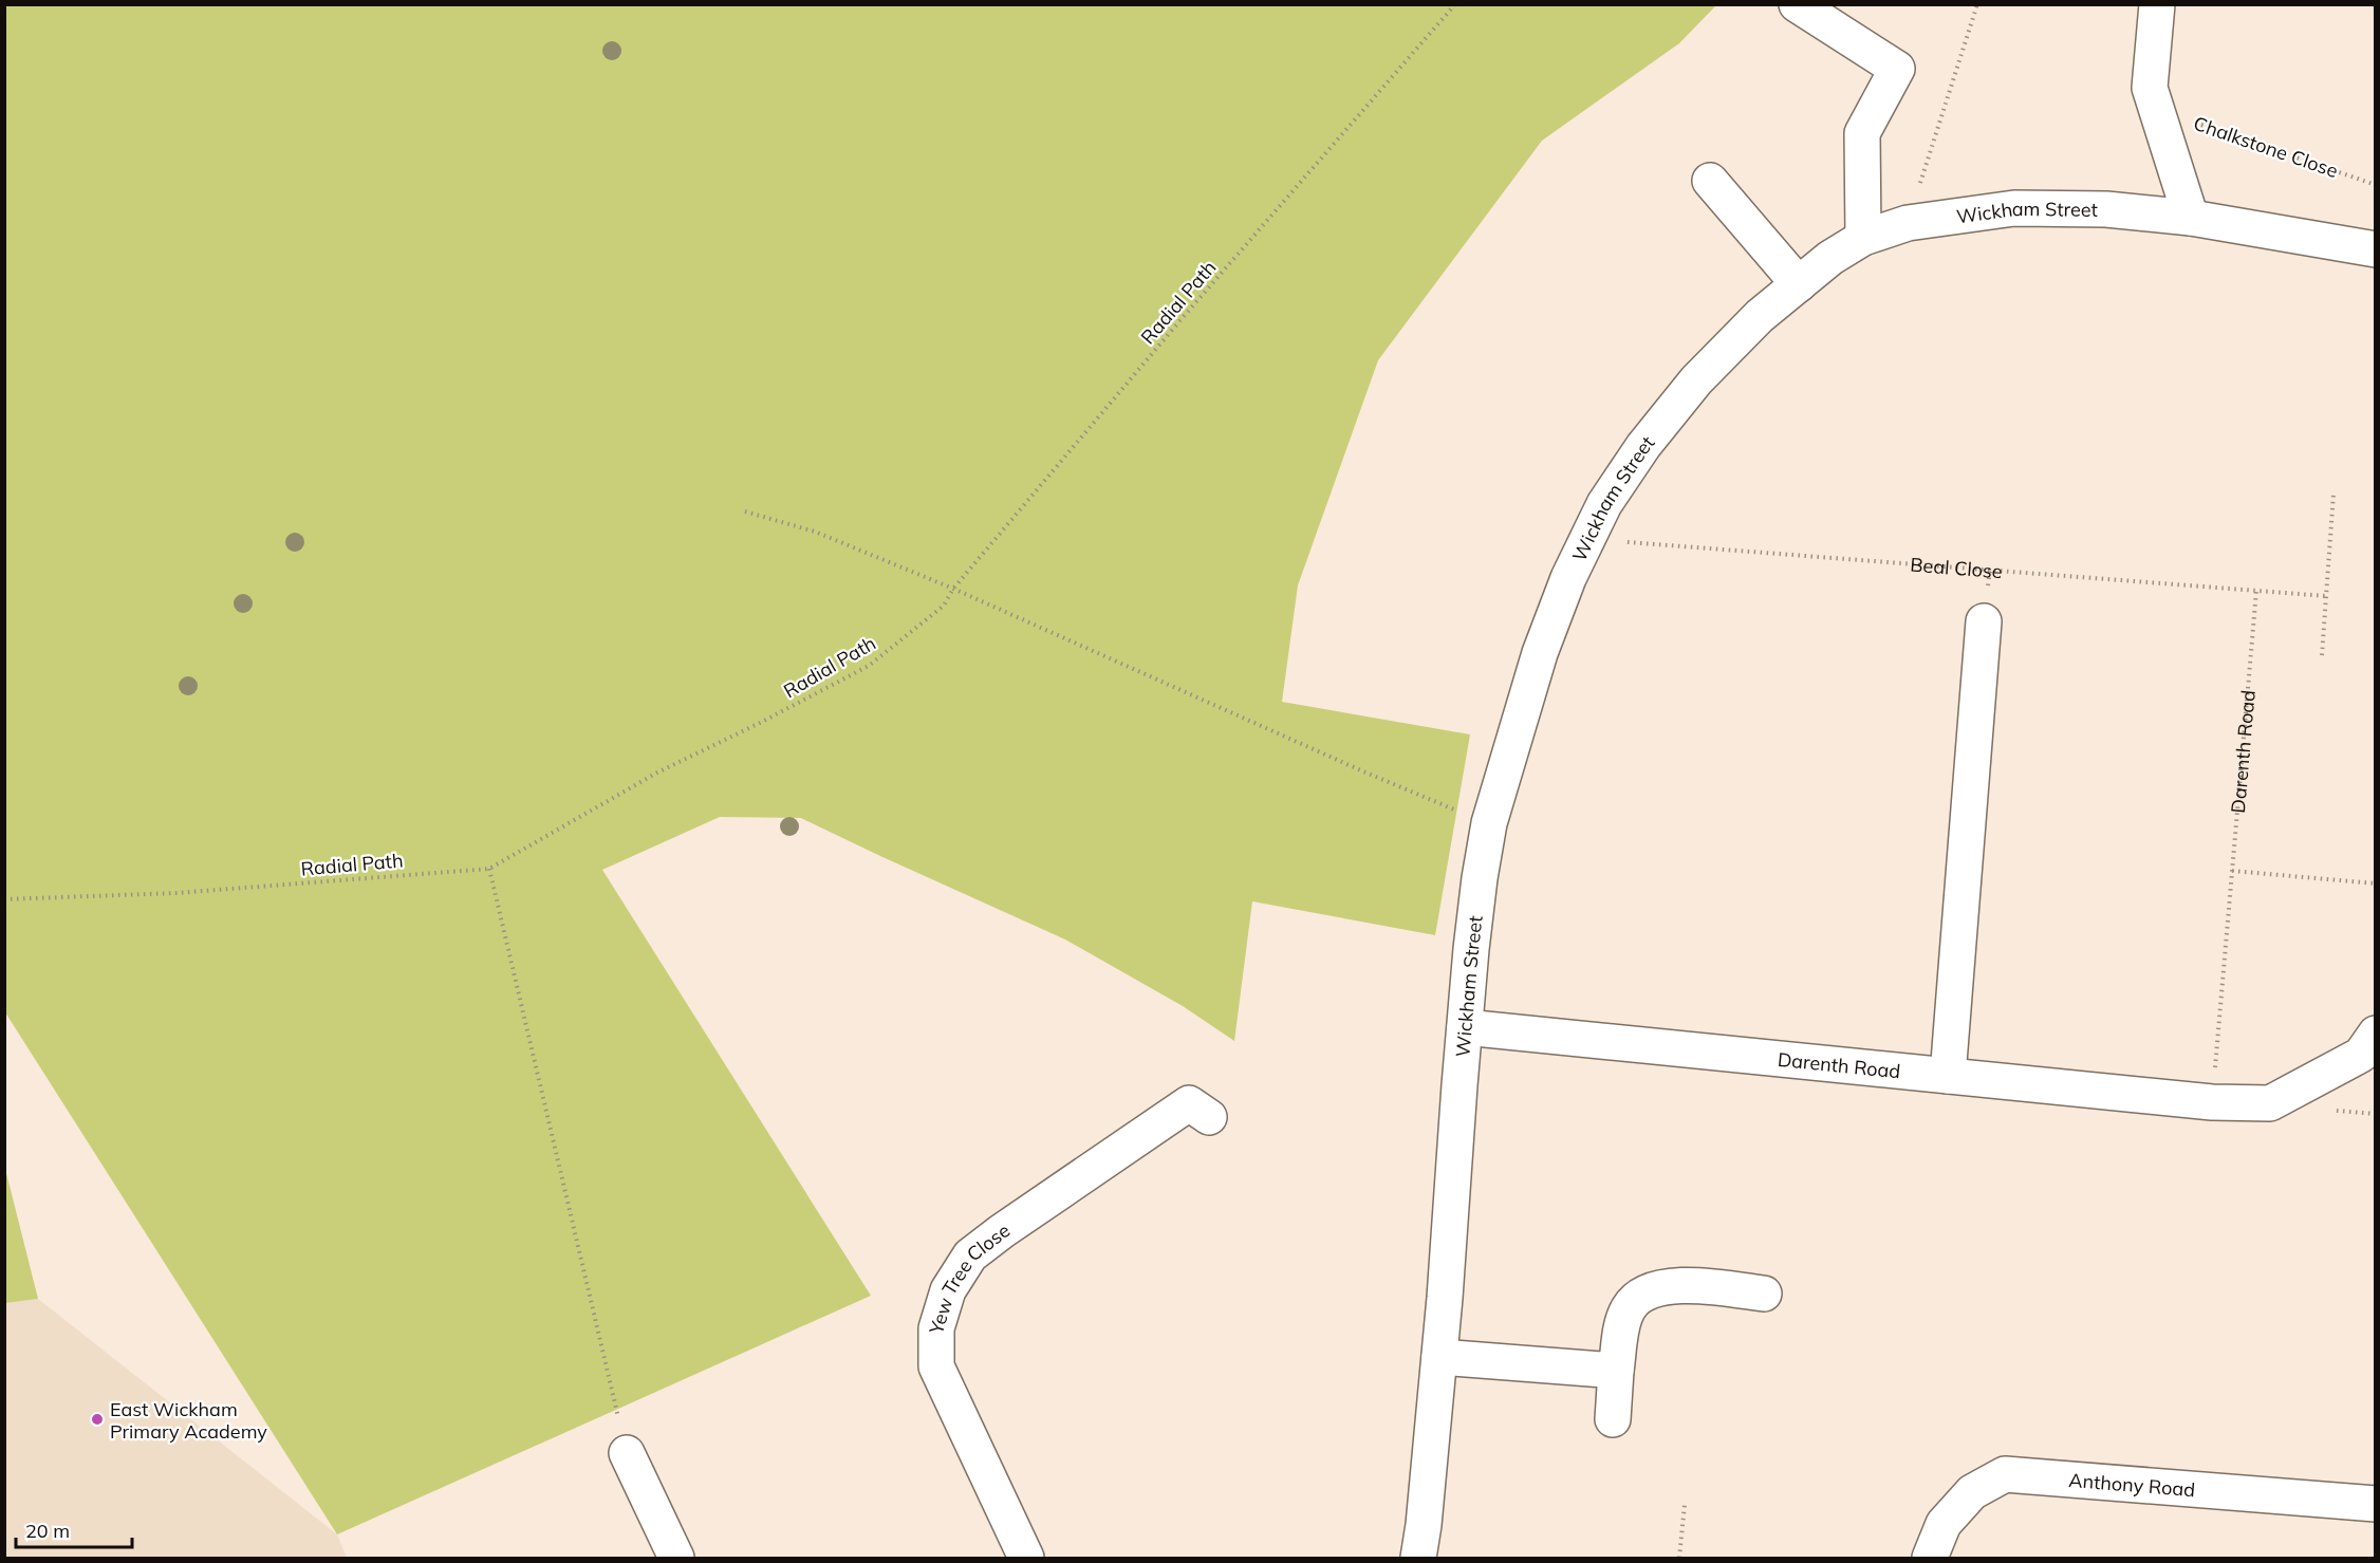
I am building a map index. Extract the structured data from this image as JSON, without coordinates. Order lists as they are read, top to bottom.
{
  "streets": {
    "street": [
      "Chalkstone Close",
      "Wickham Street",
      "Darenth Road",
      "Yew Tree Close",
      "Anthony Road"
    ],
    "path": ["Radial Path", "Beal Close"]
  },
  "crossings": [
    ["Chalkstone Close", "Wickham Street"],
    ["Wickham Street", "Beal Close"],
    ["Wickham Street", "Darenth Road"],
    ["Beal Close", "Darenth Road"]
  ],
  "places": ["East Wickham Primary Academy"],
  "scale_bar": "20 m"
}
